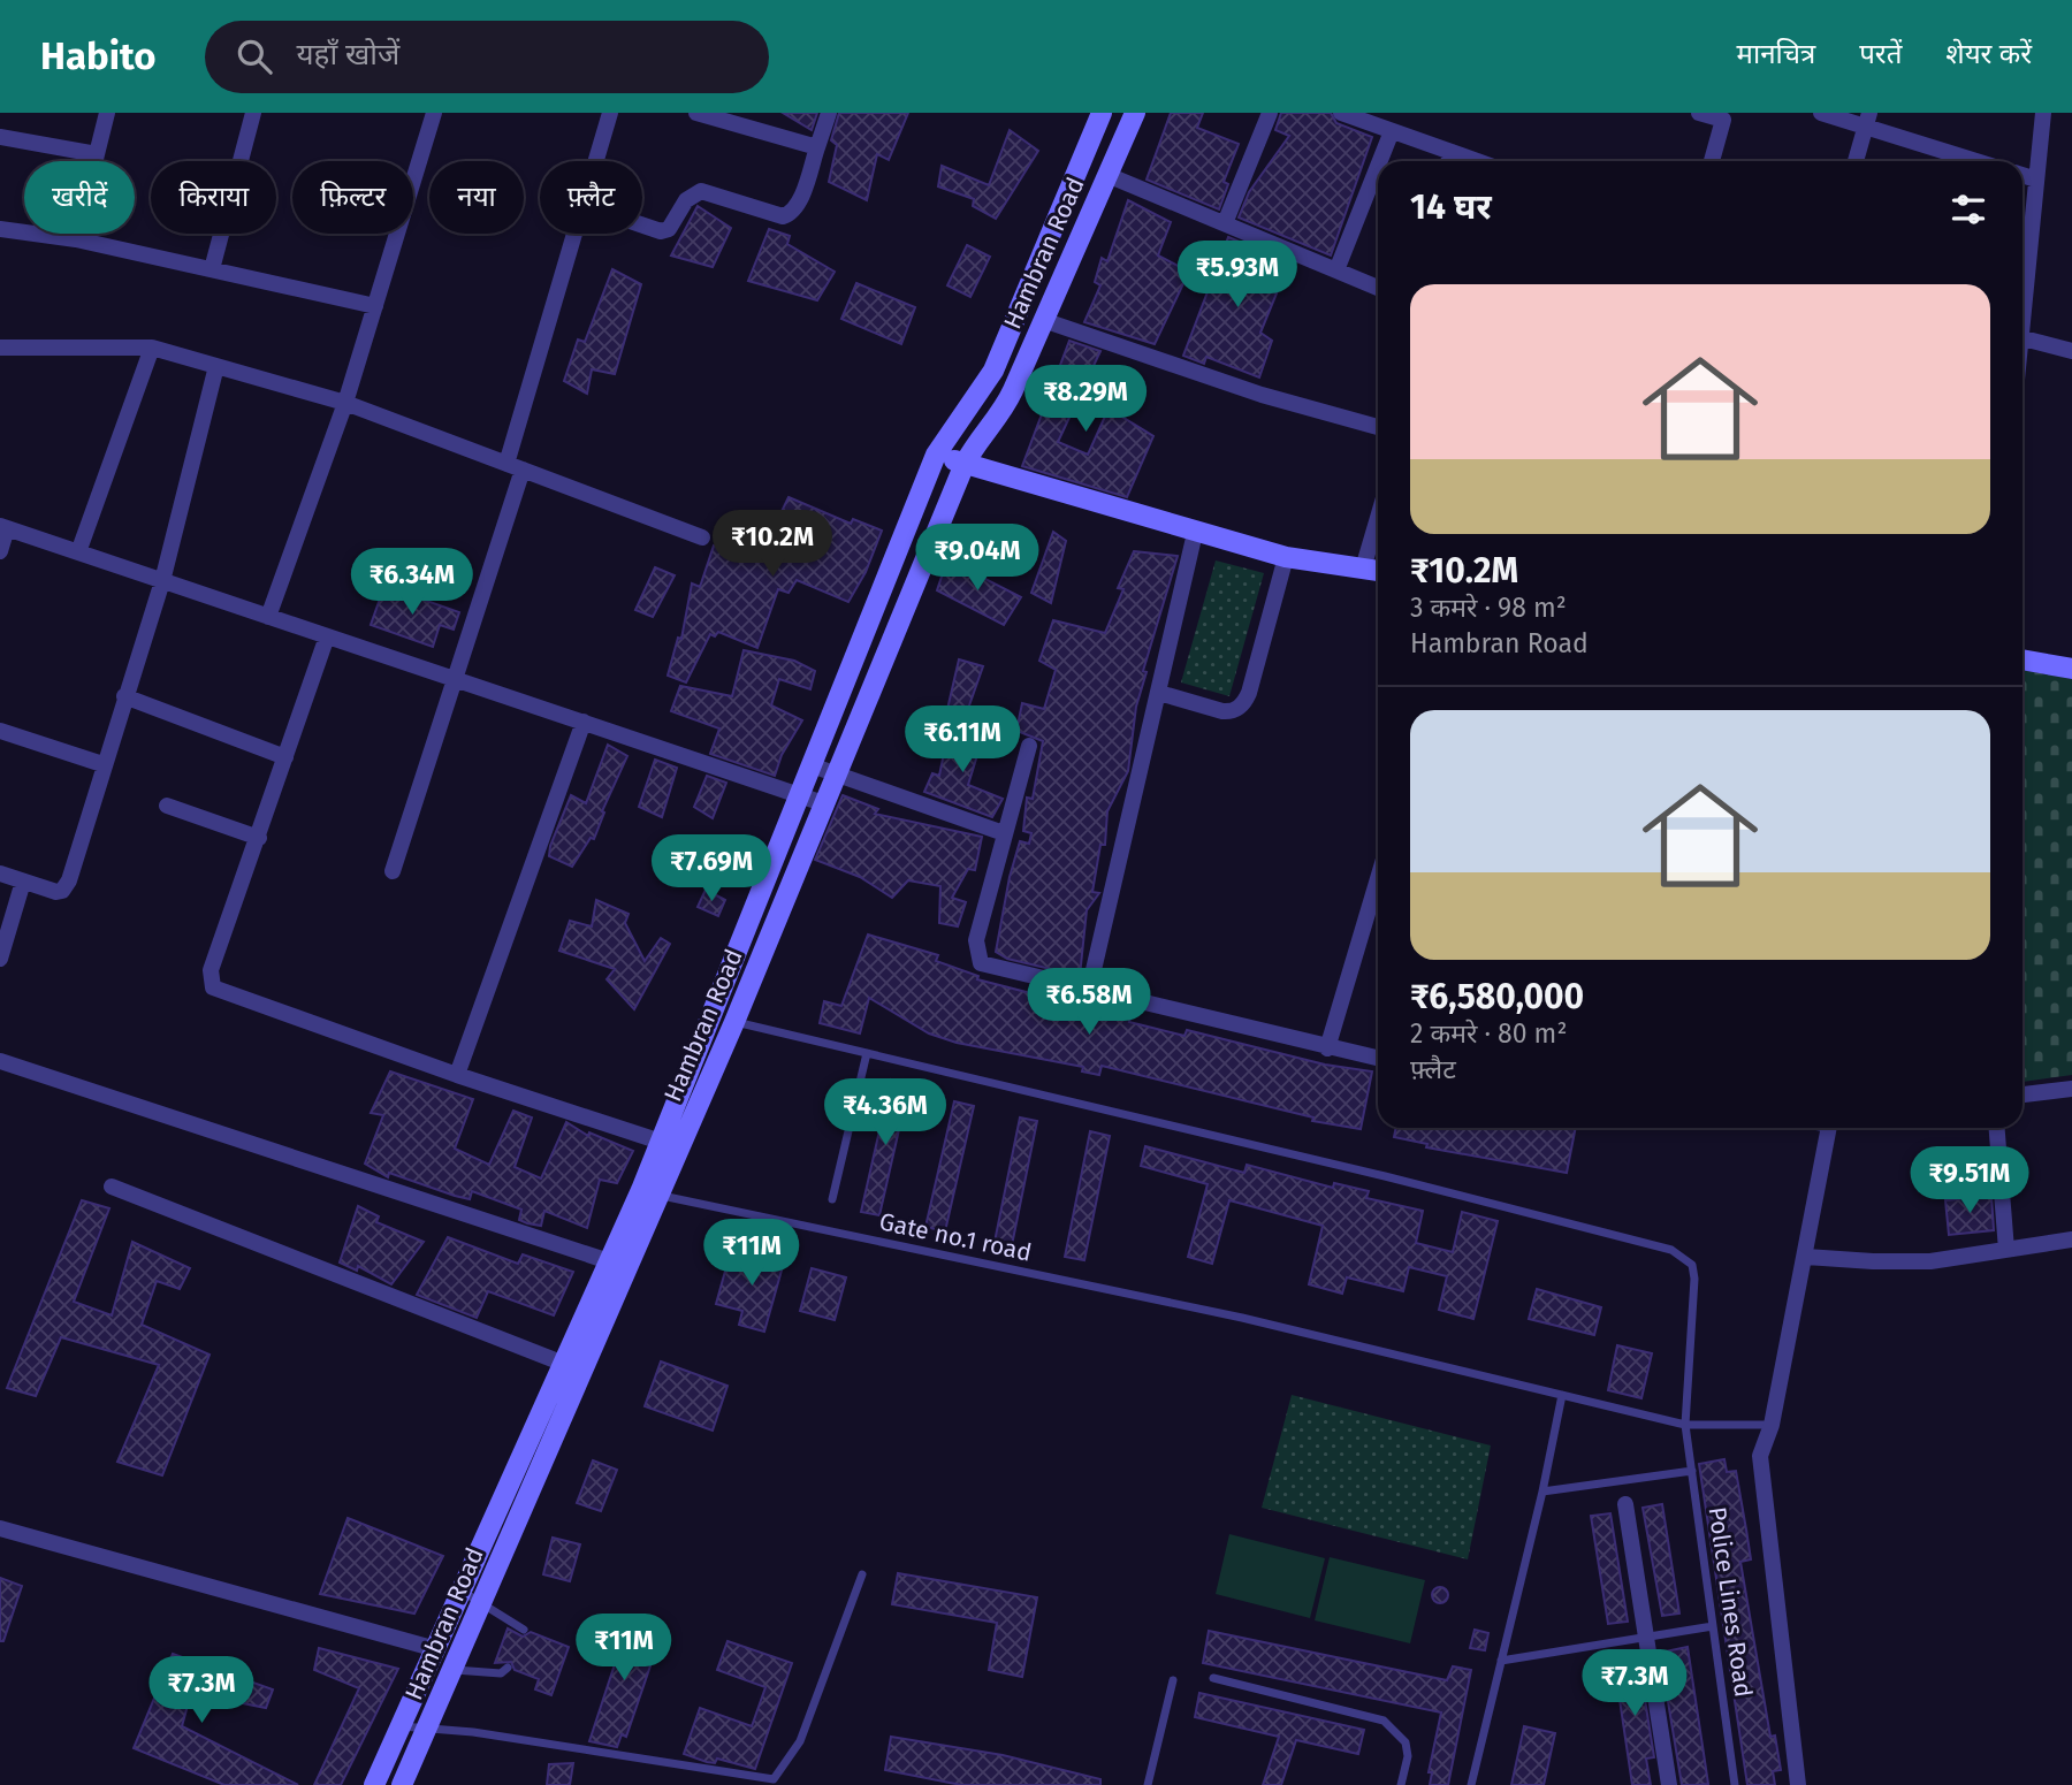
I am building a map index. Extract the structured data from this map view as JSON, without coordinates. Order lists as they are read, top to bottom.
{
  "streets": {
    "main road": ["Hambran Road"],
    "lane": ["Gate no.1 road", "Police Lines Road"]
  },
  "crossings": [
    ["Hambran Road", "Gate no.1 road"],
    ["Gate no.1 road", "Police Lines Road"]
  ],
  "page": {
    "header": "Habito",
    "search": "यहाँ खोजें",
    "nav": ["मानचित्र", "परतें", "शेयर करें"],
    "chip": [
      "खरीदें",
      "किराया",
      "फ़िल्टर",
      "नया",
      "फ़्लैट"
    ],
    "heading": "14 घर",
    "price": [
      "₹5.93M",
      "₹8.29M",
      "₹10.2M",
      "₹9.04M",
      "₹6.34M",
      "₹6.11M",
      "₹7.69M",
      "₹6.58M",
      "₹4.36M",
      "₹9.51M",
      "₹11M",
      "₹11M",
      "₹7.3M",
      "₹7.3M"
    ],
    "list": [
      {
        "name": "₹10.2M",
        "note": "3 कमरे · 98 m² · Hambran Road"
      },
      {
        "name": "₹6,580,000",
        "note": "2 कमरे · 80 m² · फ़्लैट"
      }
    ]
  }
}
